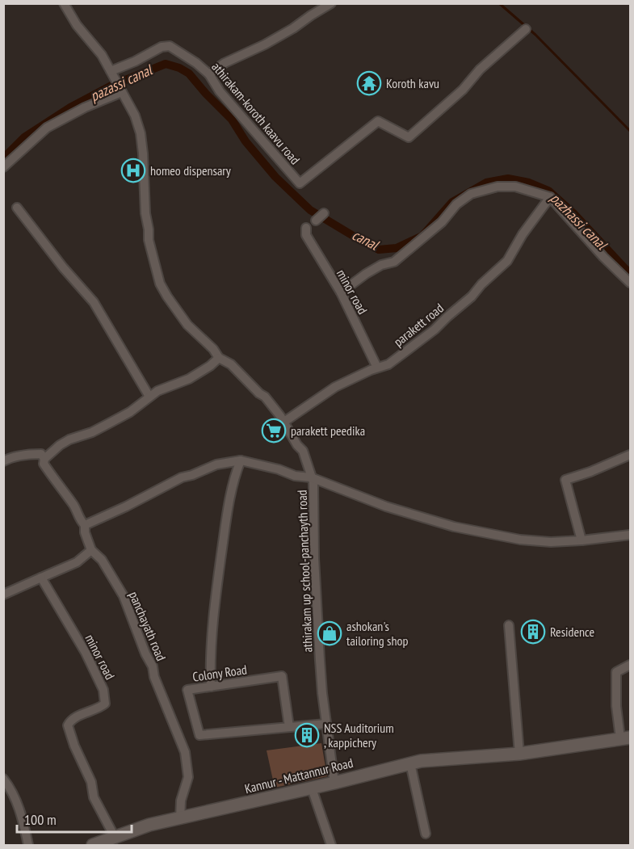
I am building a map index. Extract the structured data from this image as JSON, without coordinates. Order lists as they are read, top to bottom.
{
  "streets": {
    "main road": ["Kannur - Mattannur Road"],
    "street": [
      "athirakam-koroth kaavu road",
      "minor road",
      "parakett road",
      "athirakam up school-panchayth road",
      "panchayath road",
      "Colony Road"
    ]
  },
  "crossings": [
    ["athirakam-koroth kaavu road", "athirakam up school-panchayth road"],
    ["minor road", "parakett road"],
    ["minor road", "Kannur - Mattannur Road"],
    ["parakett road", "athirakam up school-panchayth road"],
    ["athirakam up school-panchayth road", "Colony Road"],
    ["athirakam up school-panchayth road", "Kannur - Mattannur Road"],
    ["panchayath road", "Kannur - Mattannur Road"]
  ],
  "water": ["pazassi canal", "pazhassi canal", "canal"],
  "places": {
    "temple": ["Koroth kavu"],
    "hospital": ["homeo dispensary"],
    "supermarket": ["parakett peedika"],
    "building": ["Residence", "NSS Auditorium , kappichery"],
    "shop": ["ashokan's tailoring shop"]
  },
  "scale_bar": "100 m"
}
